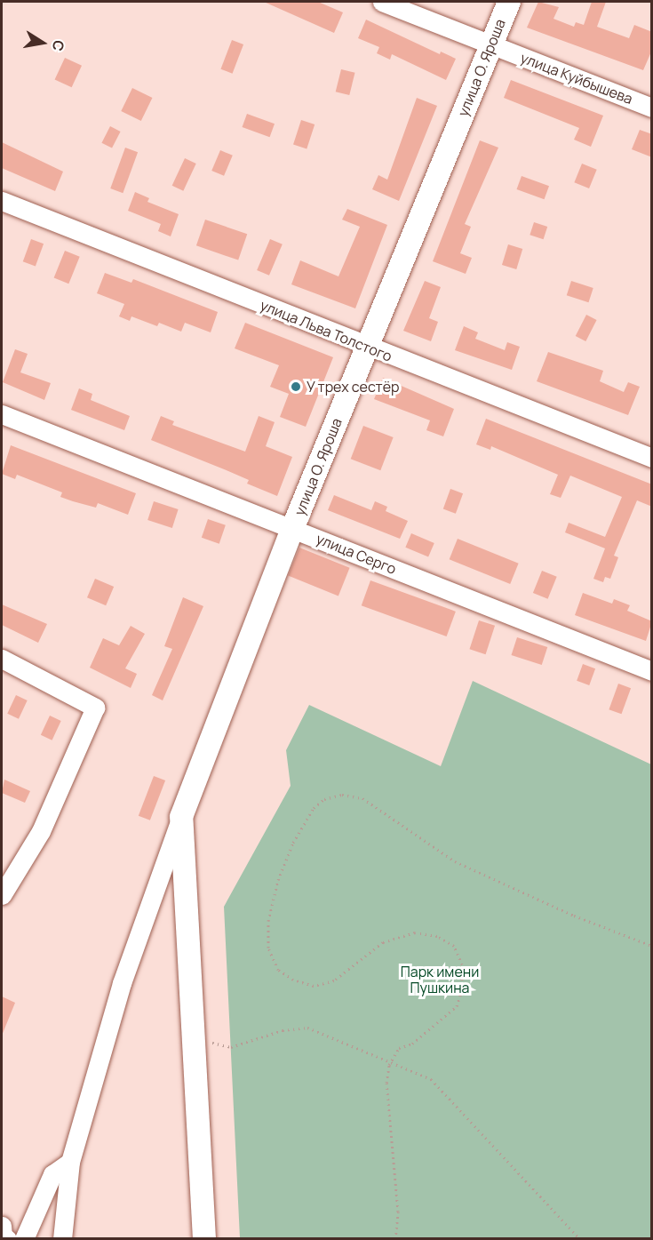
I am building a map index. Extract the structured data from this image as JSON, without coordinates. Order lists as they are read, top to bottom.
{
  "streets": {
    "main road": ["улица О. Яроша"],
    "street": ["улица Куйбышева", "улица Льва Толстого", "улица Серго"]
  },
  "crossings": [
    ["улица О. Яроша", "улица Куйбышева"],
    ["улица О. Яроша", "улица Льва Толстого"],
    ["улица О. Яроша", "улица Серго"]
  ],
  "parks": ["Парк имени Пушкина"],
  "places": ["У трех сестёр"],
  "north": "right"
}
